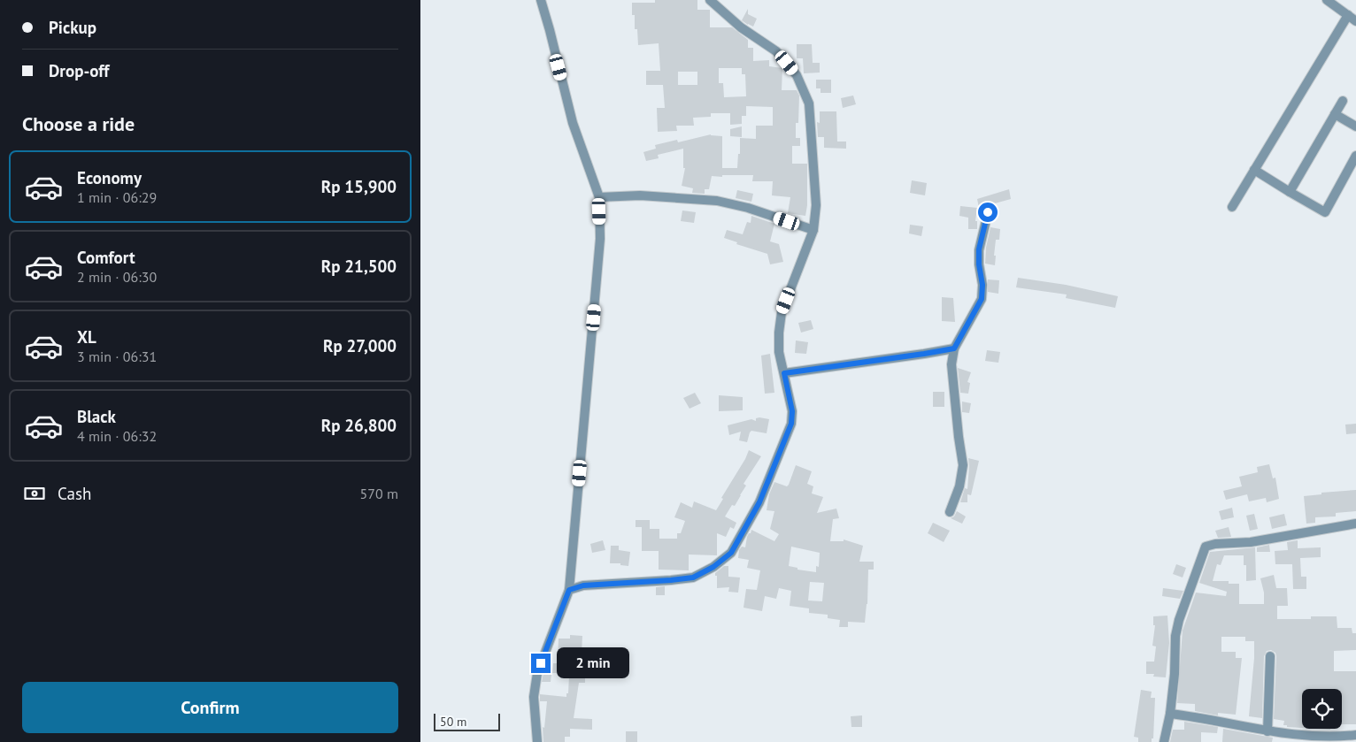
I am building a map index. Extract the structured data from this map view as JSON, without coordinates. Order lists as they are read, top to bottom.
{
  "scale_bar": "50 m",
  "page": {
    "banner": ["Pickup", "Drop-off"],
    "heading": "Choose a ride",
    "list": [
      {
        "name": "Economy",
        "note": "1 min · 06:29",
        "value": "Rp 15,900"
      },
      {
        "name": "Comfort",
        "note": "2 min · 06:30",
        "value": "Rp 21,500"
      },
      {
        "name": "XL",
        "note": "3 min · 06:31",
        "value": "Rp 27,000"
      },
      {
        "name": "Black",
        "note": "4 min · 06:32",
        "value": "Rp 26,800"
      }
    ],
    "pay": ["Cash", "570 m"],
    "bubble": "2 min",
    "buttons": "Confirm",
    "scale": "50 m"
  }
}
